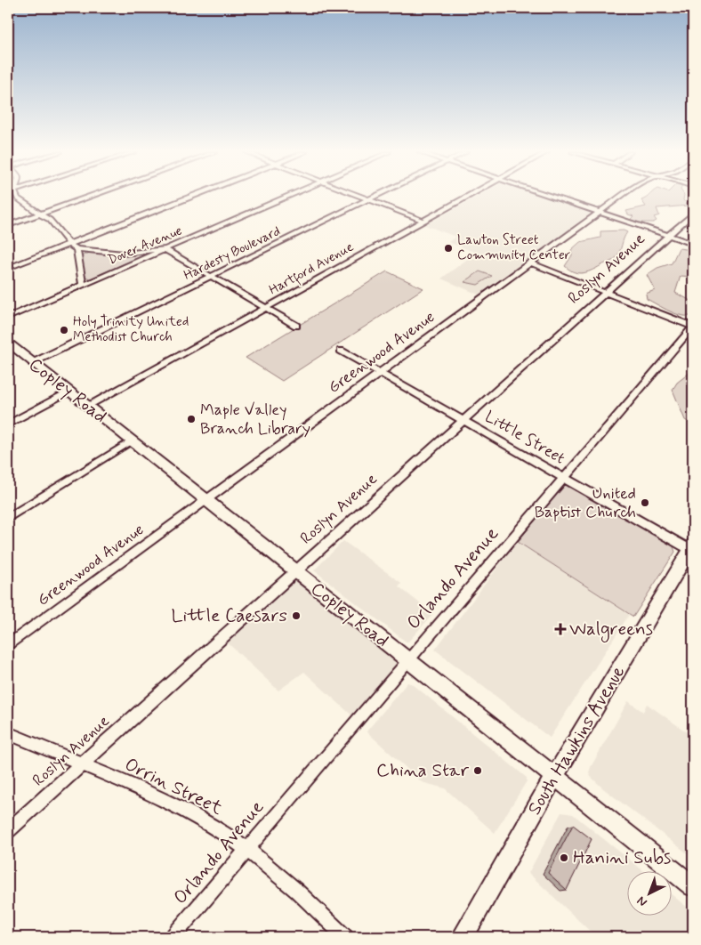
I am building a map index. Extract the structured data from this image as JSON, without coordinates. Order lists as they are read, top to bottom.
{
  "streets": {
    "main road": ["Copley Road", "South Hawkins Avenue"],
    "street": [
      "Dover Avenue",
      "Hardesty Boulevard",
      "Hartford Avenue",
      "Roslyn Avenue",
      "Greenwood Avenue",
      "Little Street",
      "Orlando Avenue",
      "Orrin Street"
    ]
  },
  "crossings": [
    ["Hardesty Boulevard", "Copley Road"],
    ["Hartford Avenue", "Copley Road"],
    ["Roslyn Avenue", "Copley Road"],
    ["Roslyn Avenue", "Little Street"],
    ["Roslyn Avenue", "Orrin Street"],
    ["Greenwood Avenue", "Copley Road"],
    ["Greenwood Avenue", "Little Street"],
    ["Copley Road", "Orlando Avenue"],
    ["Copley Road", "South Hawkins Avenue"],
    ["Little Street", "Orlando Avenue"],
    ["Little Street", "South Hawkins Avenue"],
    ["Orlando Avenue", "Orrin Street"]
  ],
  "places": {
    "other": [
      "Lawton Street Community Center",
      "Holy Trinity United Methodist Church",
      "Maple Valley Branch Library",
      "United Baptist Church",
      "Little Caesars",
      "China Star",
      "Hanini Subs"
    ],
    "health": ["Walgreens"]
  },
  "north": "bottom left"
}
